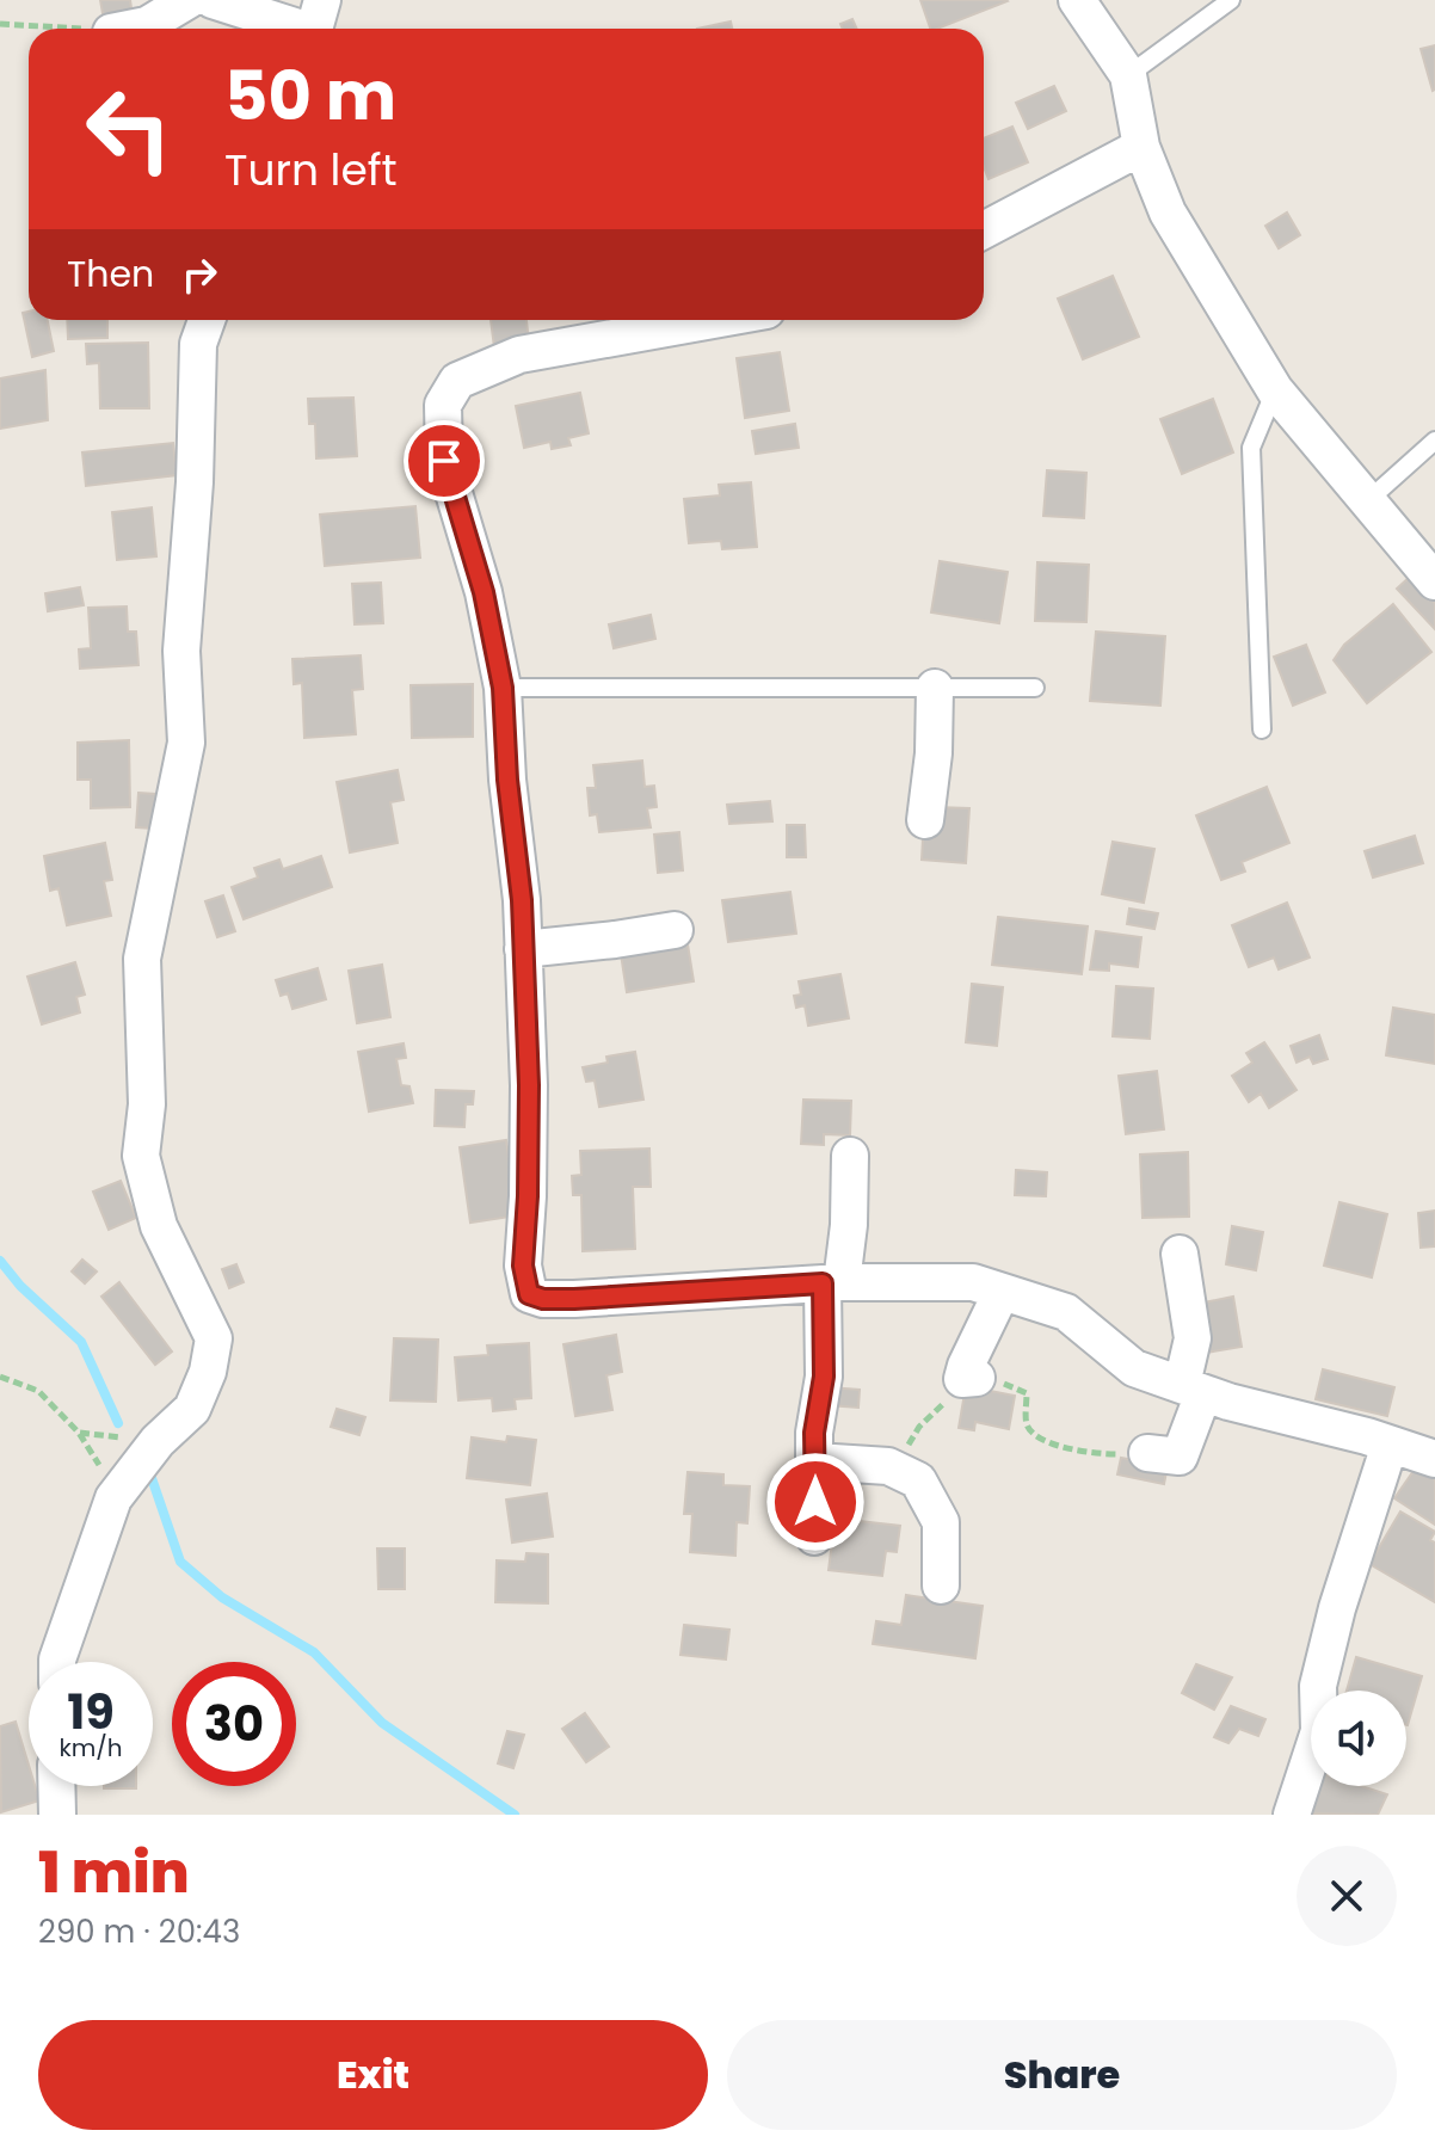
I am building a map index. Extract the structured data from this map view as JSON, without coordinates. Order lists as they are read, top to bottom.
{
  "page": {
    "turn": ["50 m", "Turn left"],
    "then": "Then",
    "speed": "19 km/h",
    "limit": "30",
    "heading": ["1 min", "290 m · 20:43"],
    "buttons": ["Exit", "Share"]
  }
}
